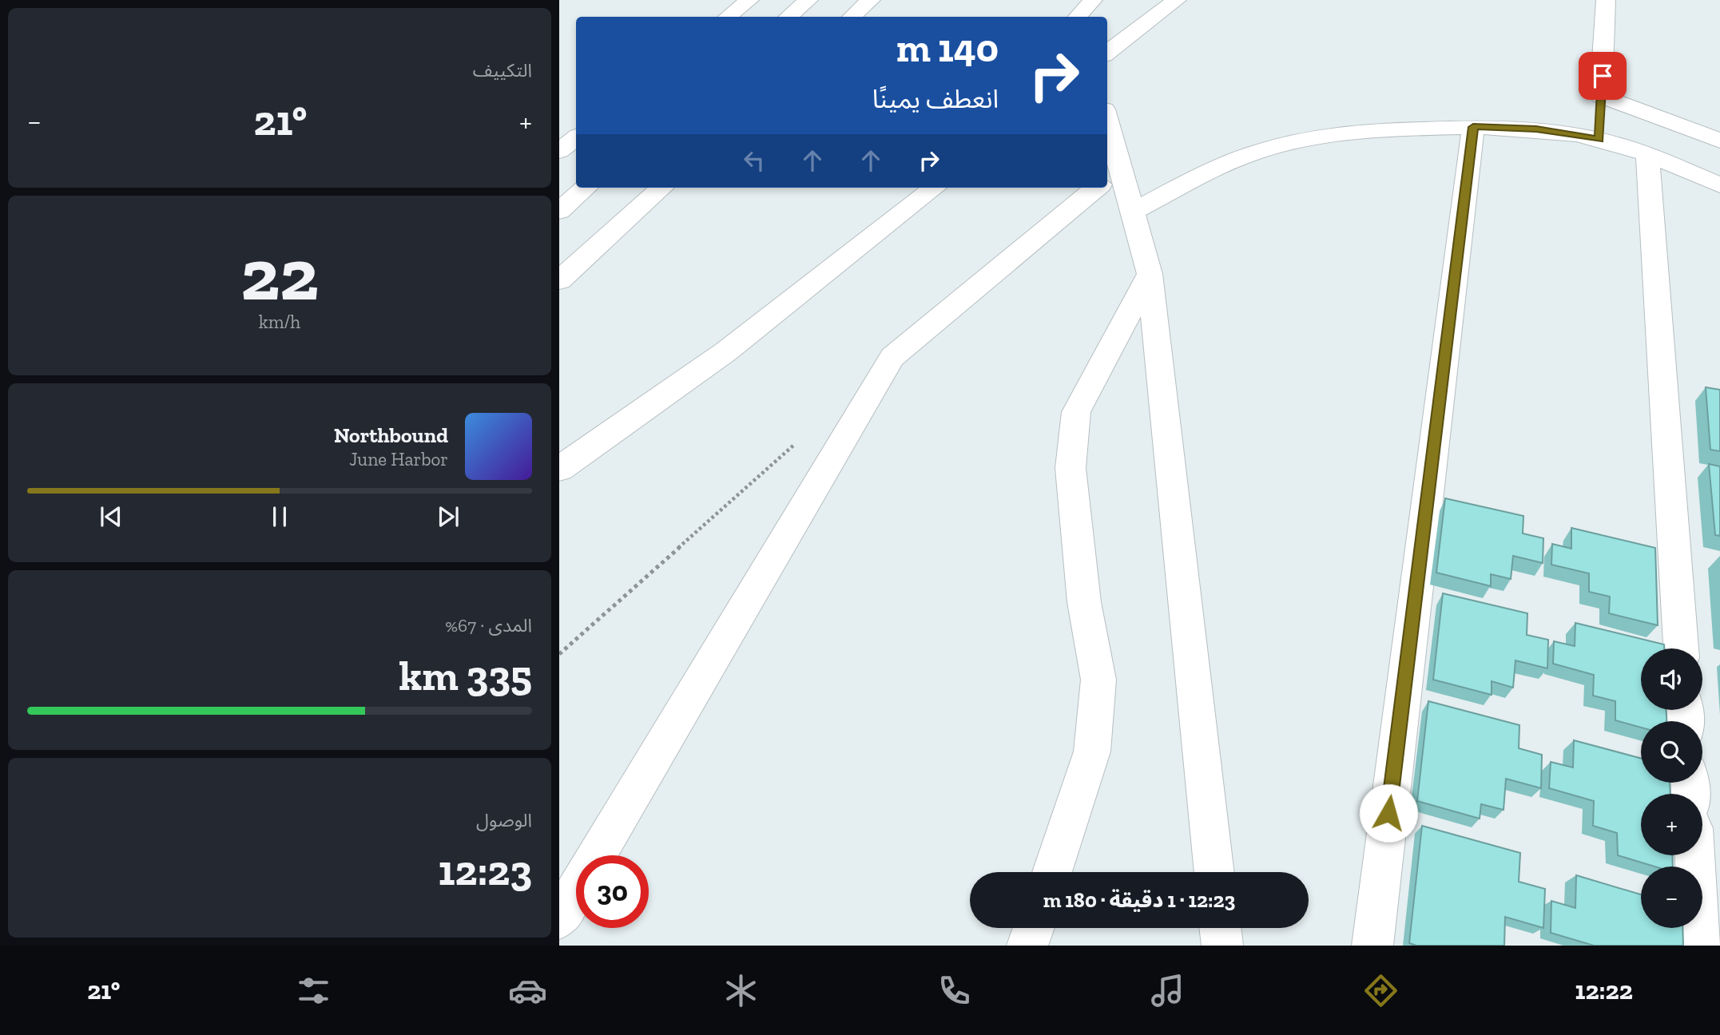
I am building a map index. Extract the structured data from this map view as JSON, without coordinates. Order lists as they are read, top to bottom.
{
  "page": {
    "tile": [
      "التكييف",
      ["22", "km/h"],
      ["المدى · 67%", "335 km"],
      ["الوصول", "12:23"]
    ],
    "turn": ["140 m", "انعطف يمينًا"],
    "heat": ["−", "21°", "+"],
    "song": ["Northbound", "June Harbor"],
    "map_buttons": ["+", "−"],
    "limit": "30",
    "trip": "12:23 · 1 دقيقة · 180 m",
    "tabs": ["12:22", "21°"]
  }
}
